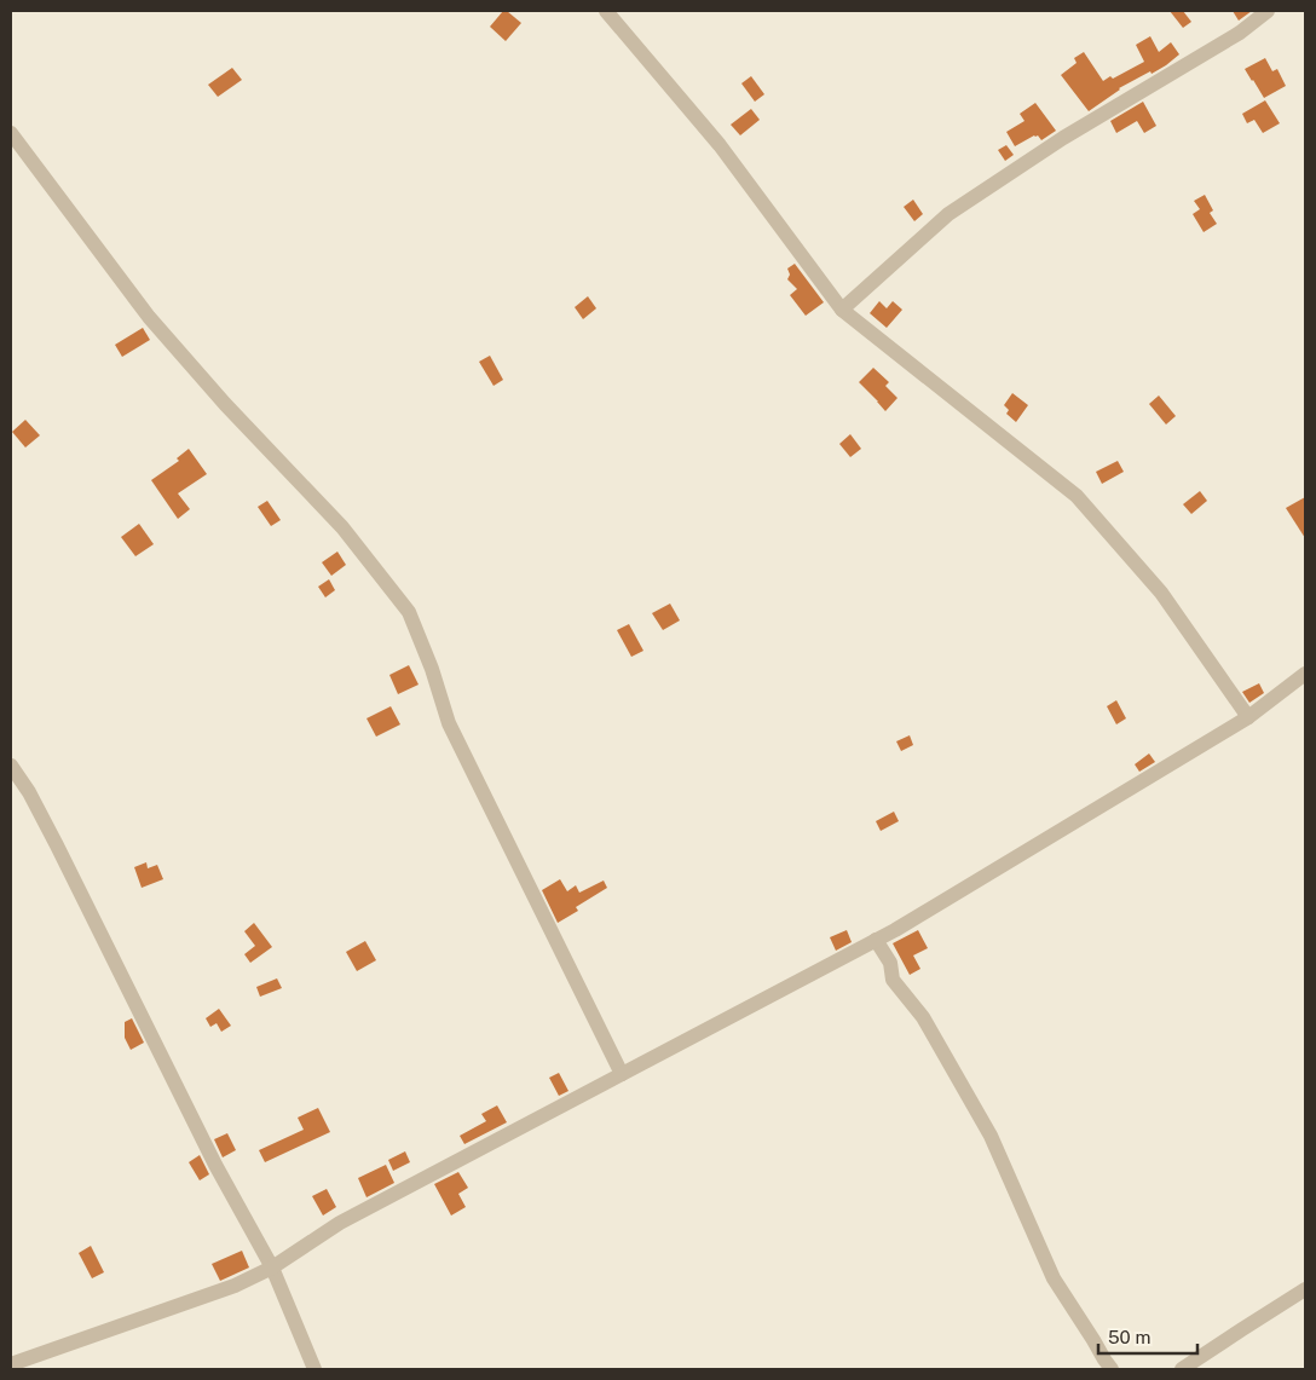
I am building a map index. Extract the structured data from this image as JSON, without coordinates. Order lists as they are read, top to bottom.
{
  "scale_bar": "50 m"
}
